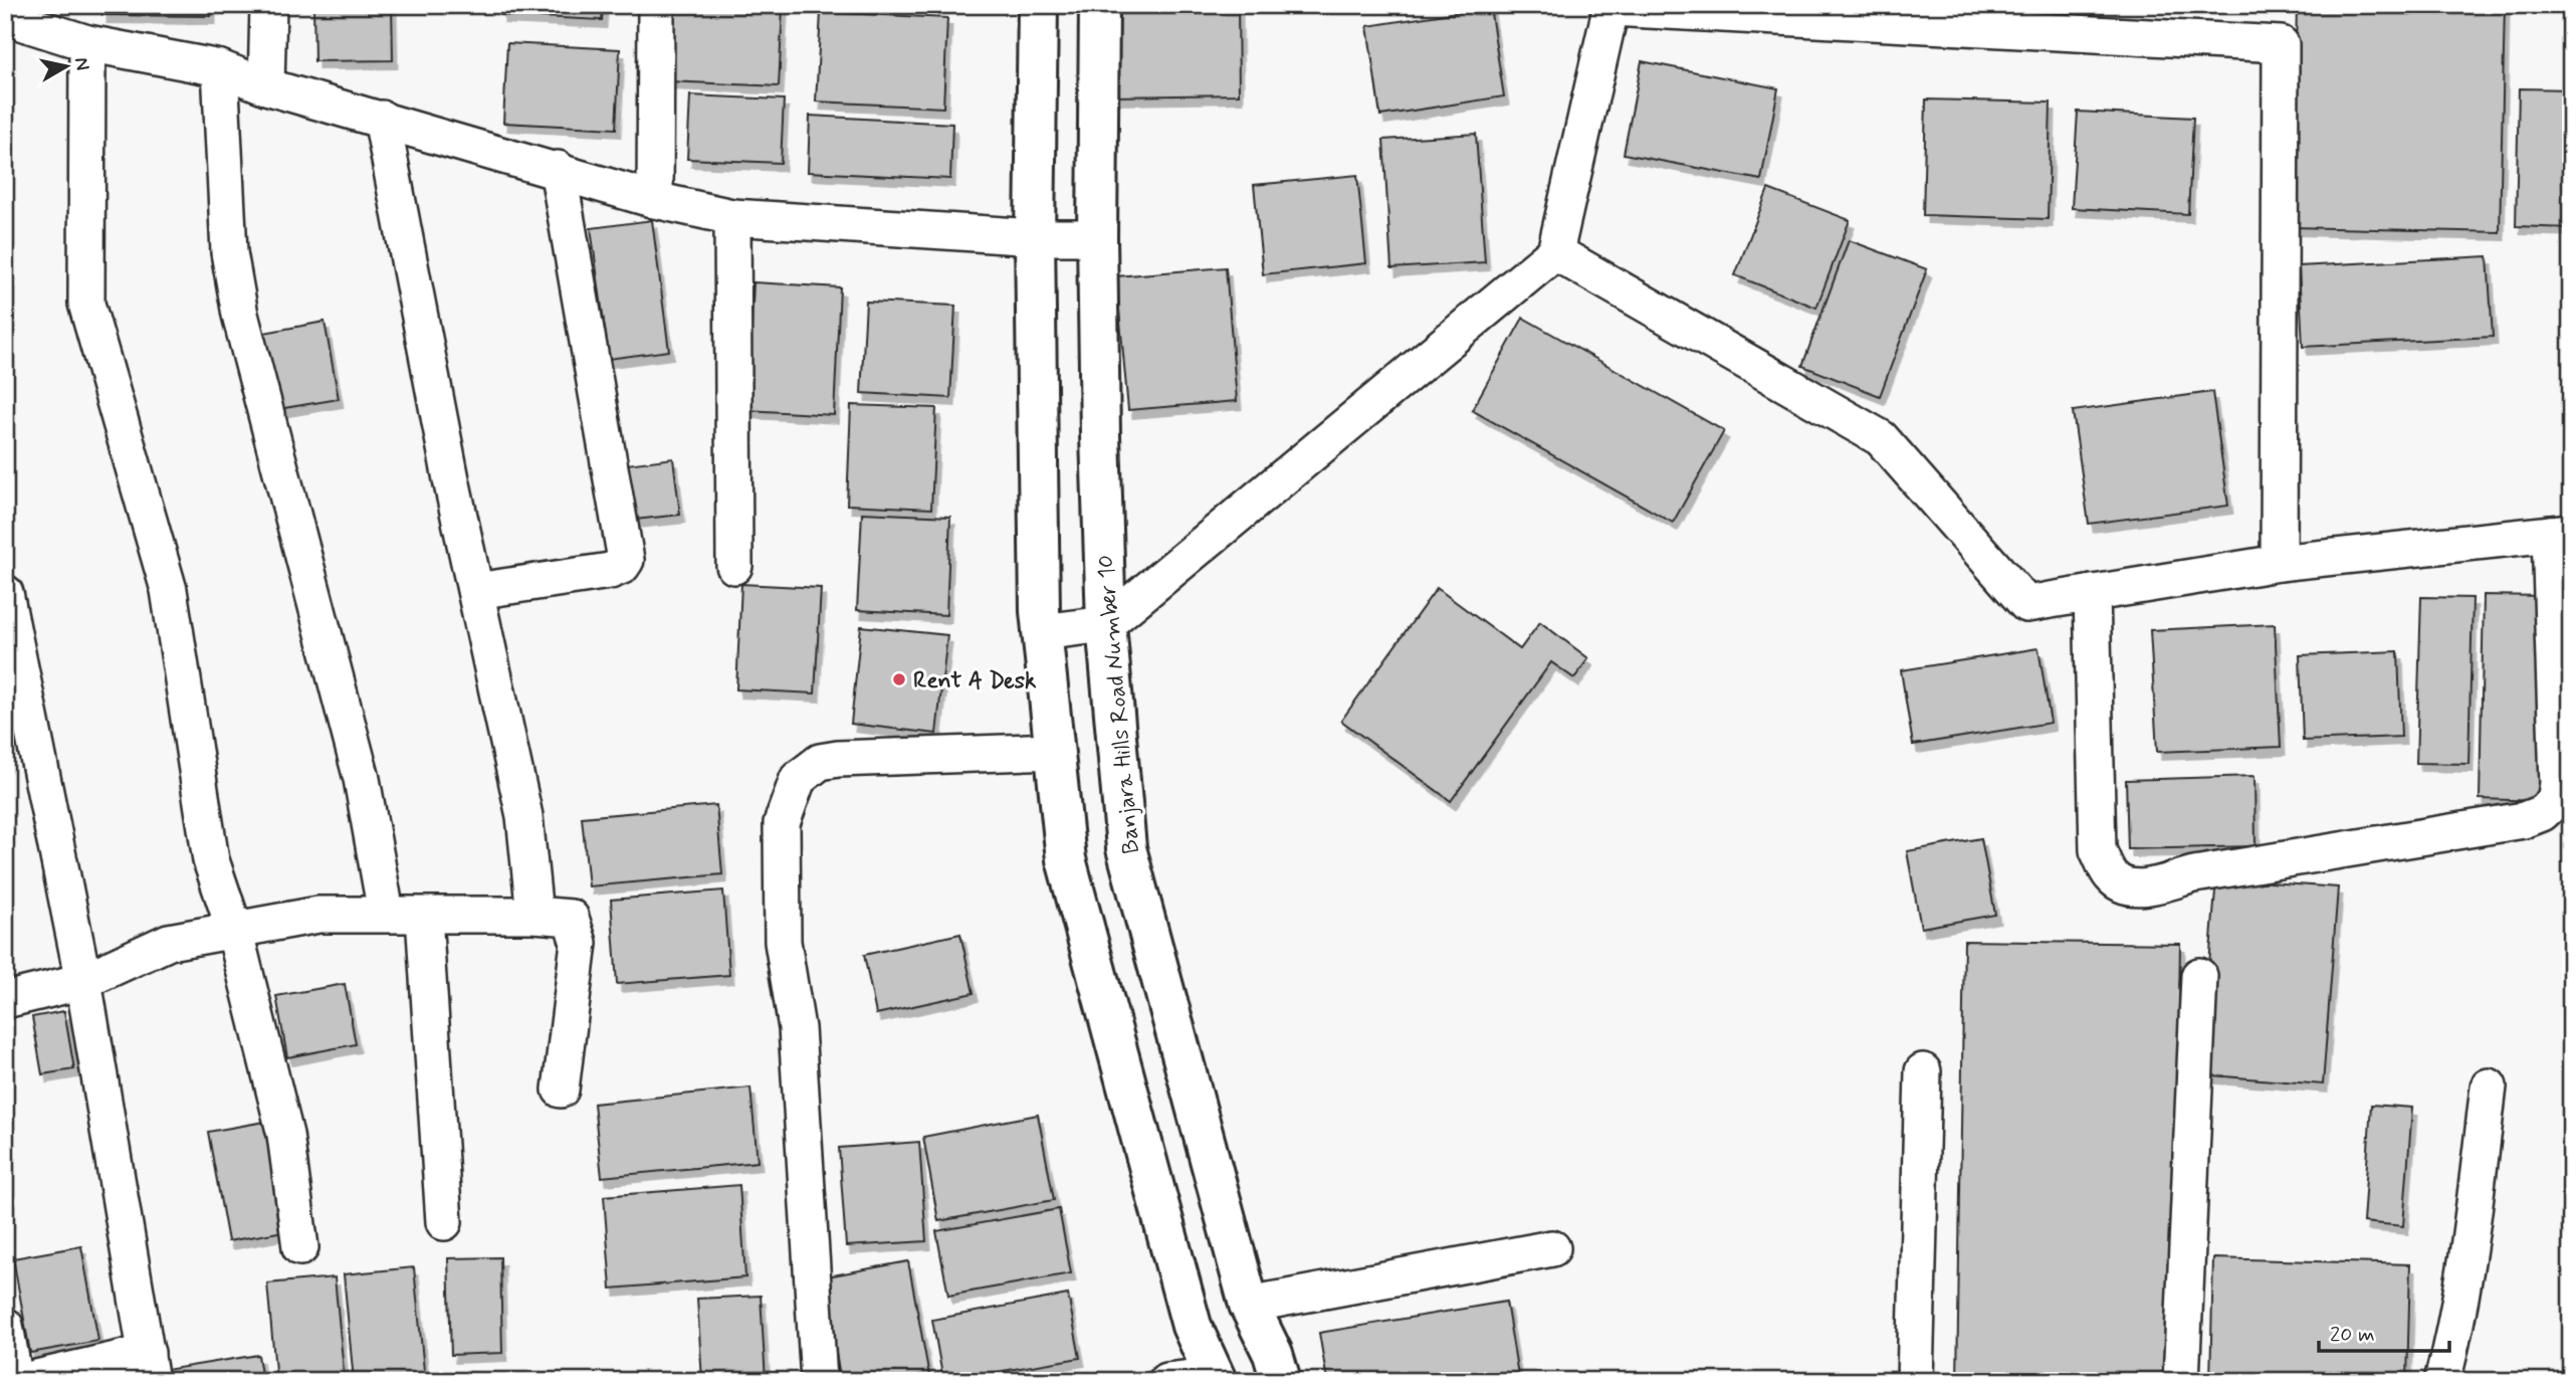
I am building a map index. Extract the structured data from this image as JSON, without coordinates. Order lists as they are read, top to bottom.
{
  "streets": {
    "main road": ["Banjara Hills Road Number 10"]
  },
  "places": ["Rent A Desk"],
  "scale_bar": "20 m",
  "north": "right"
}
